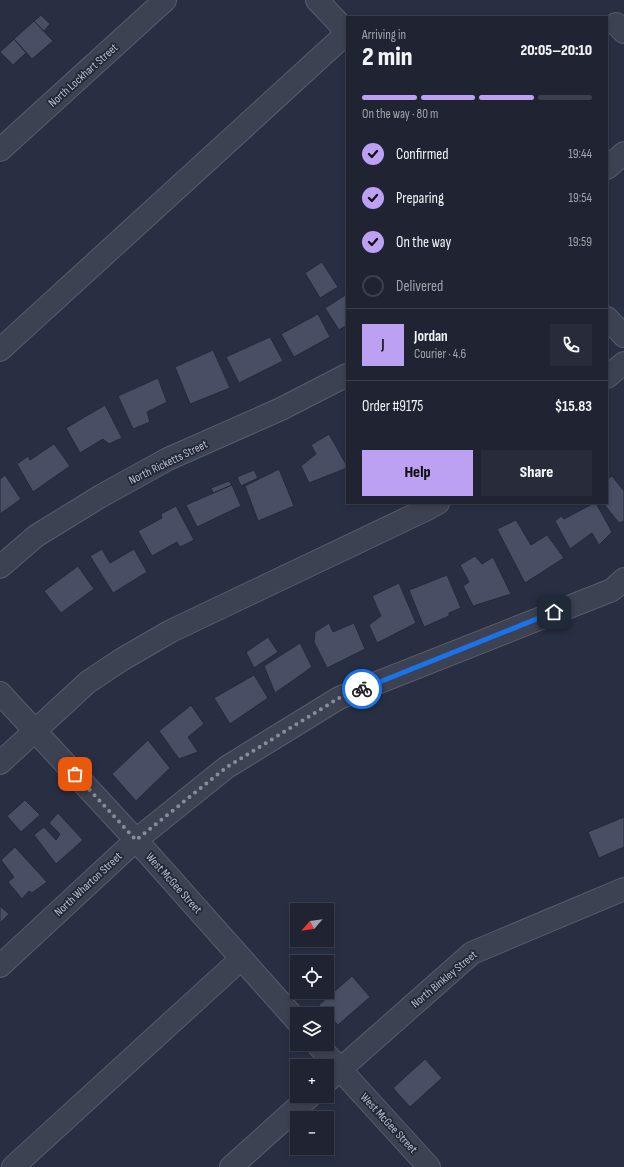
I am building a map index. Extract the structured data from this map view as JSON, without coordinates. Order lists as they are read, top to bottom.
{
  "streets": {
    "street": [
      "North Lockhart Street",
      "North Ricketts Street",
      "West McGee Street",
      "North Wharton Street",
      "North Binkley Street"
    ]
  },
  "crossings": [
    ["West McGee Street", "North Wharton Street"]
  ],
  "north": "bottom left",
  "page": {
    "heading": ["2 min", "Arriving in", "20:05–20:10"],
    "panel": [
      "Jordan",
      "Courier · 4.6",
      "Order #9175",
      "$15.83"
    ],
    "bar": "On the way · 80 m",
    "list": [
      ["Confirmed", "19:44"],
      ["Preparing", "19:54"],
      ["On the way", "19:59"],
      "Delivered"
    ],
    "round": "J",
    "buttons": ["Help", "Share"],
    "map_buttons": ["+", "−"]
  }
}
